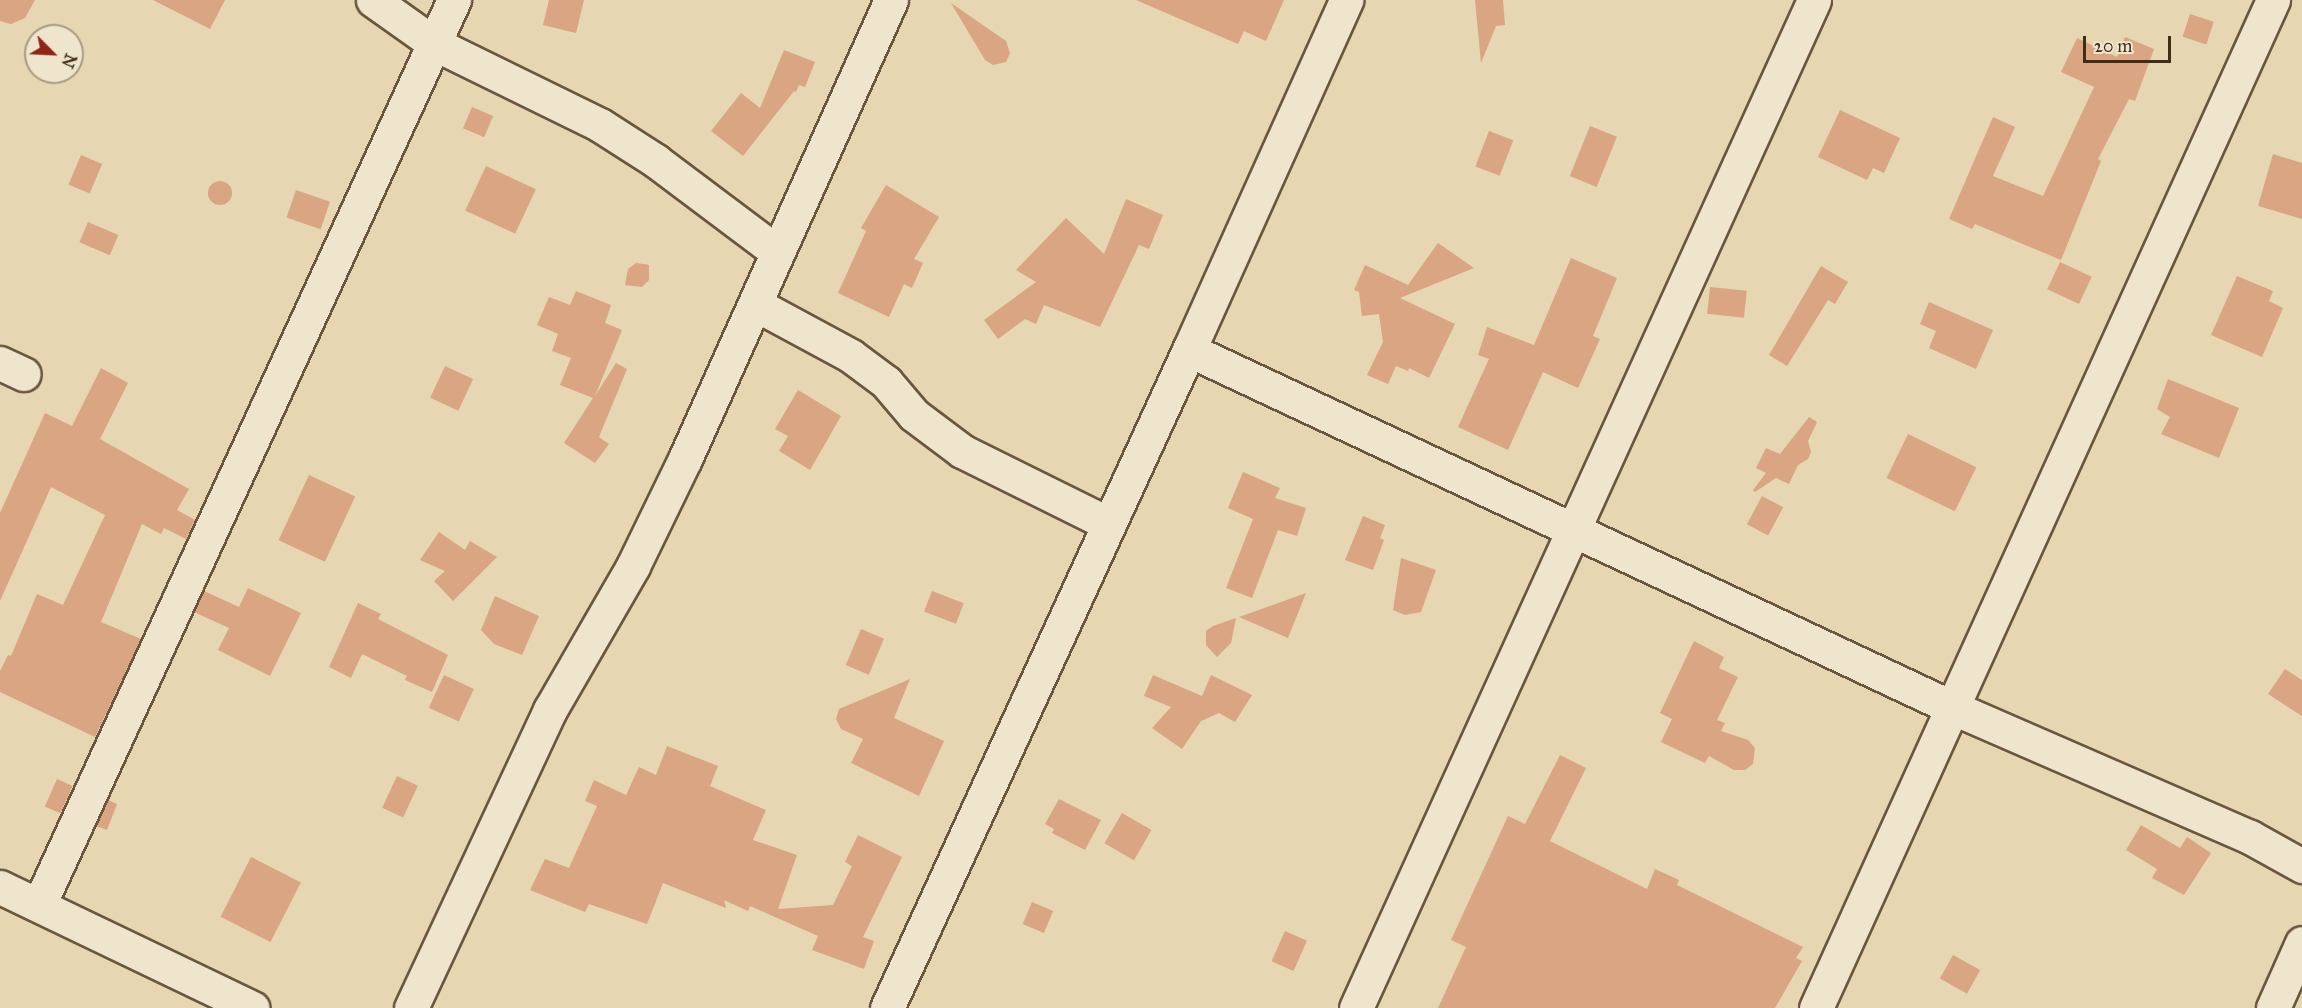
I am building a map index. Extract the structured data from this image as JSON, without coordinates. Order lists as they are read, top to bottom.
{
  "scale_bar": "20 m",
  "north": "bottom right"
}
